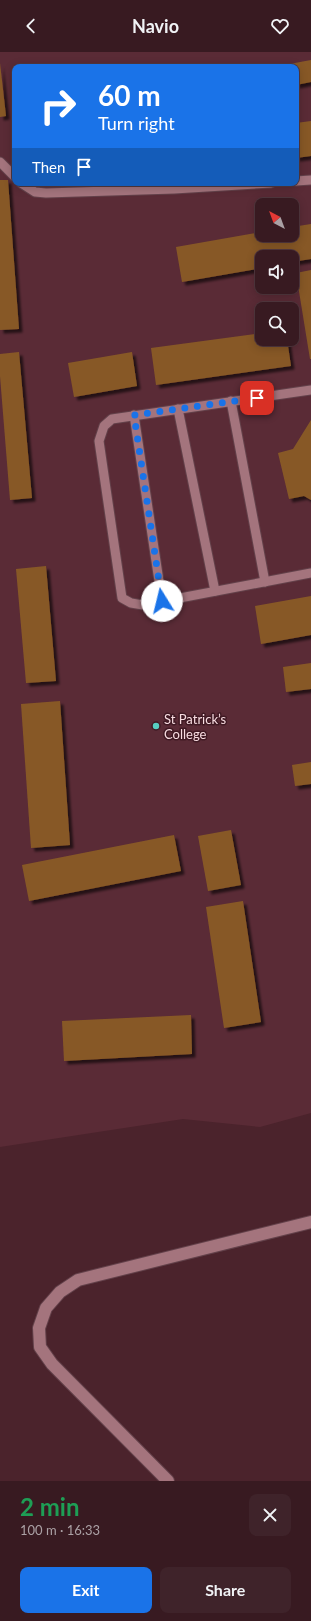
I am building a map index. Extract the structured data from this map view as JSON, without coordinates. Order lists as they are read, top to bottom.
{
  "places": ["St Patrick’s College"],
  "north": "top left",
  "page": {
    "header": "Navio",
    "turn": ["60 m", "Turn right"],
    "then": "Then",
    "heading": ["2 min", "100 m · 16:33"],
    "buttons": ["Exit", "Share"]
  }
}
